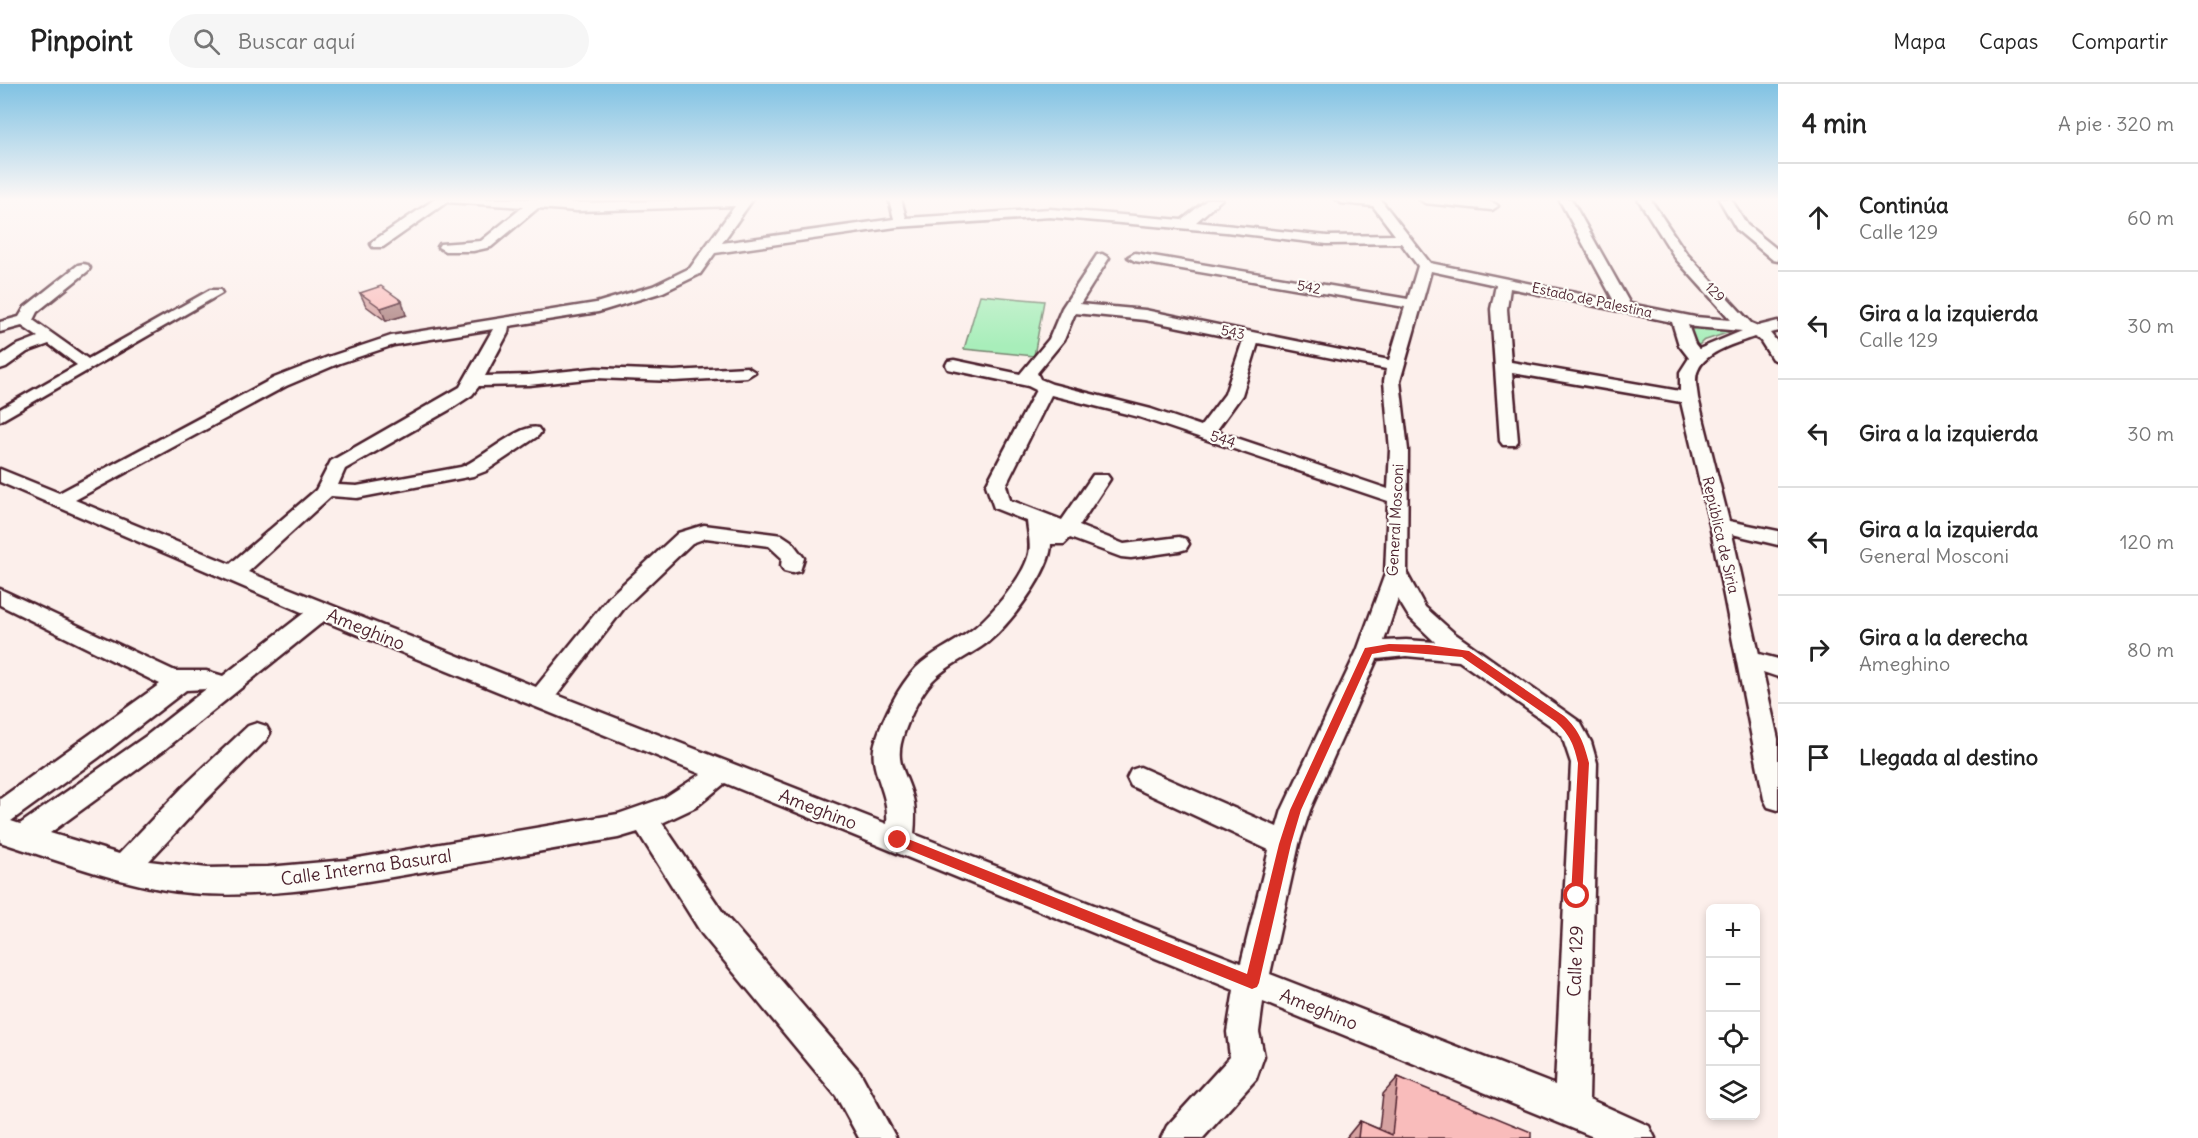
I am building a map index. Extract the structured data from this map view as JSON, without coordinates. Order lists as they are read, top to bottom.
{
  "streets": {
    "street": [
      "542",
      "129",
      "Estado de Palestina",
      "543",
      "544",
      "General Mosconi",
      "República de Siria",
      "Ameghino",
      "Calle Interna Basural",
      "Calle 129"
    ]
  },
  "crossings": [
    ["542", "General Mosconi"],
    ["129", "Estado de Palestina"],
    ["Estado de Palestina", "General Mosconi"],
    ["543", "General Mosconi"],
    ["544", "General Mosconi"],
    ["General Mosconi", "Ameghino"],
    ["General Mosconi", "Calle 129"],
    ["Ameghino", "Calle Interna Basural"],
    ["Ameghino", "Calle 129"]
  ],
  "page": {
    "header": "Pinpoint",
    "search": "Buscar aquí",
    "nav": ["Mapa", "Capas", "Compartir"],
    "heading": ["4 min", "A pie · 320 m"],
    "list": [
      ["Continúa", "Calle 129", "60 m"],
      ["Gira a la izquierda", "Calle 129", "30 m"],
      ["Gira a la izquierda", "30 m"],
      ["Gira a la izquierda", "General Mosconi", "120 m"],
      ["Gira a la derecha", "Ameghino", "80 m"],
      "Llegada al destino"
    ],
    "map_buttons": ["+", "−"]
  }
}
